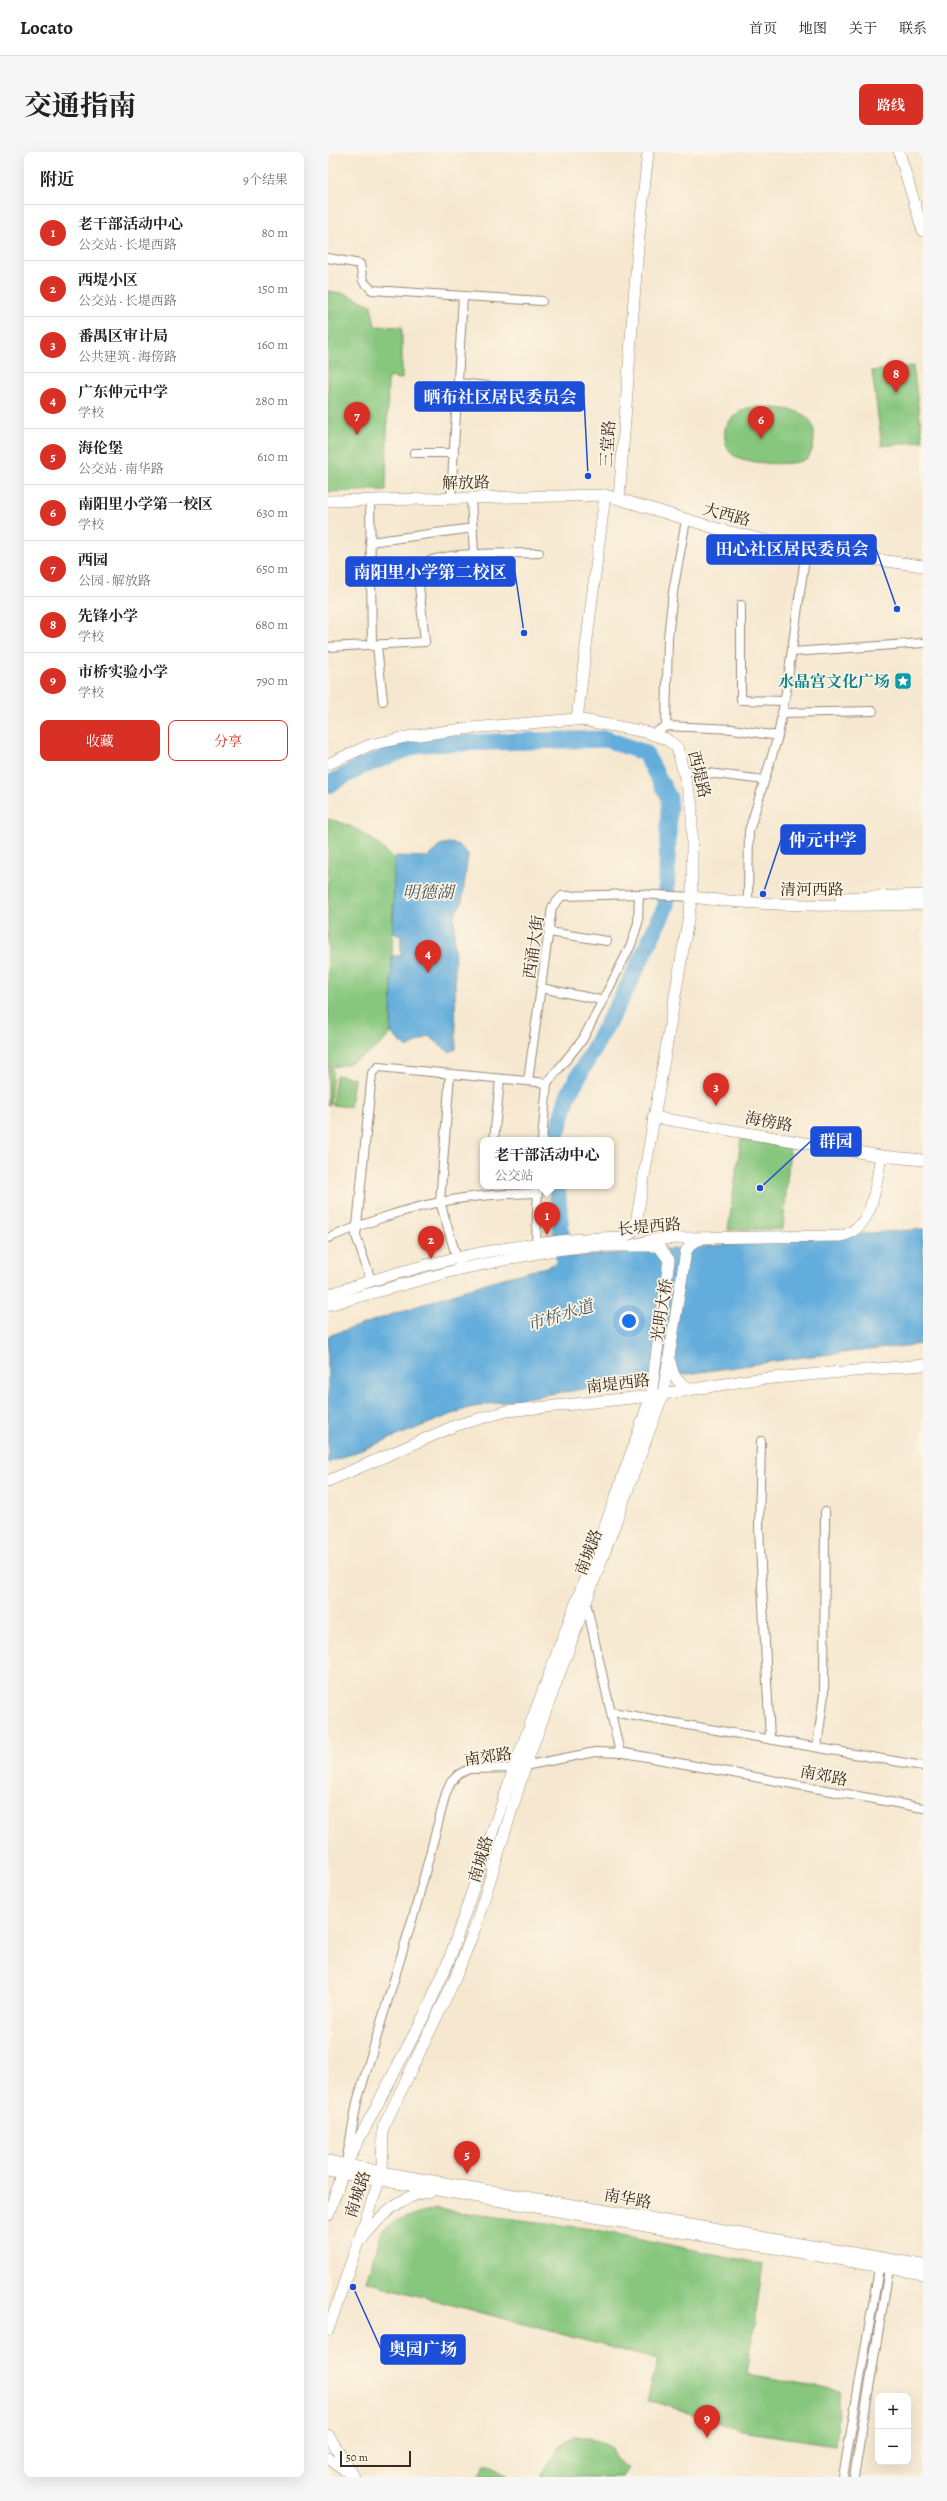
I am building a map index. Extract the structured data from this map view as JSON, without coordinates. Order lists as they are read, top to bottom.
{
  "streets": {
    "street": [
      "三堂路",
      "解放路",
      "大西路",
      "西堤路",
      "清河西路",
      "西涌大街",
      "海傍路",
      "长堤西路",
      "光明大桥",
      "南堤西路",
      "南城路",
      "南郊路",
      "南华路"
    ]
  },
  "crossings": [
    ["三堂路", "大西路"],
    ["西堤路", "清河西路"],
    ["西堤路", "西涌大街"],
    ["西堤路", "海傍路"],
    ["西堤路", "长堤西路"],
    ["西堤路", "光明大桥"],
    ["清河西路", "西涌大街"],
    ["海傍路", "长堤西路"],
    ["长堤西路", "光明大桥"],
    ["光明大桥", "南堤西路"],
    ["光明大桥", "南城路"],
    ["南堤西路", "南城路"],
    ["南城路", "南郊路"],
    ["南城路", "南华路"],
    ["南郊路", "南华路"]
  ],
  "water": ["明德湖", "市桥水道"],
  "places": {
    "other": [
      "晒布社区居民委员会",
      "田心社区居民委员会",
      "南阳里小学第二校区",
      "仲元中学",
      "群园",
      "奥园广场"
    ],
    "place": ["水晶宫文化广场"]
  },
  "scale_bar": "50 m",
  "page": {
    "header": "Locato",
    "nav": [
      "首页",
      "地图",
      "关于",
      "联系"
    ],
    "title": "交通指南",
    "buttons": [
      "路线",
      ["收藏", "分享"]
    ],
    "heading": ["附近", "9个结果"],
    "list": [
      {
        "mark": "1",
        "name": "老干部活动中心",
        "note": "公交站 · 长堤西路",
        "value": "80 m"
      },
      {
        "mark": "2",
        "name": "西堤小区",
        "note": "公交站 · 长堤西路",
        "value": "150 m"
      },
      {
        "mark": "3",
        "name": "番禺区审计局",
        "note": "公共建筑 · 海傍路",
        "value": "160 m"
      },
      {
        "mark": "4",
        "name": "广东仲元中学",
        "note": "学校",
        "value": "280 m"
      },
      {
        "mark": "5",
        "name": "海伦堡",
        "note": "公交站 · 南华路",
        "value": "610 m"
      },
      {
        "mark": "6",
        "name": "南阳里小学第一校区",
        "note": "学校",
        "value": "630 m"
      },
      {
        "mark": "7",
        "name": "西园",
        "note": "公园 · 解放路",
        "value": "650 m"
      },
      {
        "mark": "8",
        "name": "先锋小学",
        "note": "学校",
        "value": "680 m"
      },
      {
        "mark": "9",
        "name": "市桥实验小学",
        "note": "学校",
        "value": "790 m"
      }
    ],
    "pins": [
      "8",
      "7",
      "6",
      "4",
      "3",
      "1",
      "2",
      "5",
      "9"
    ],
    "popup": ["老干部活动中心", "公交站"],
    "map_buttons": ["+", "−"],
    "scale": "50 m"
  }
}
